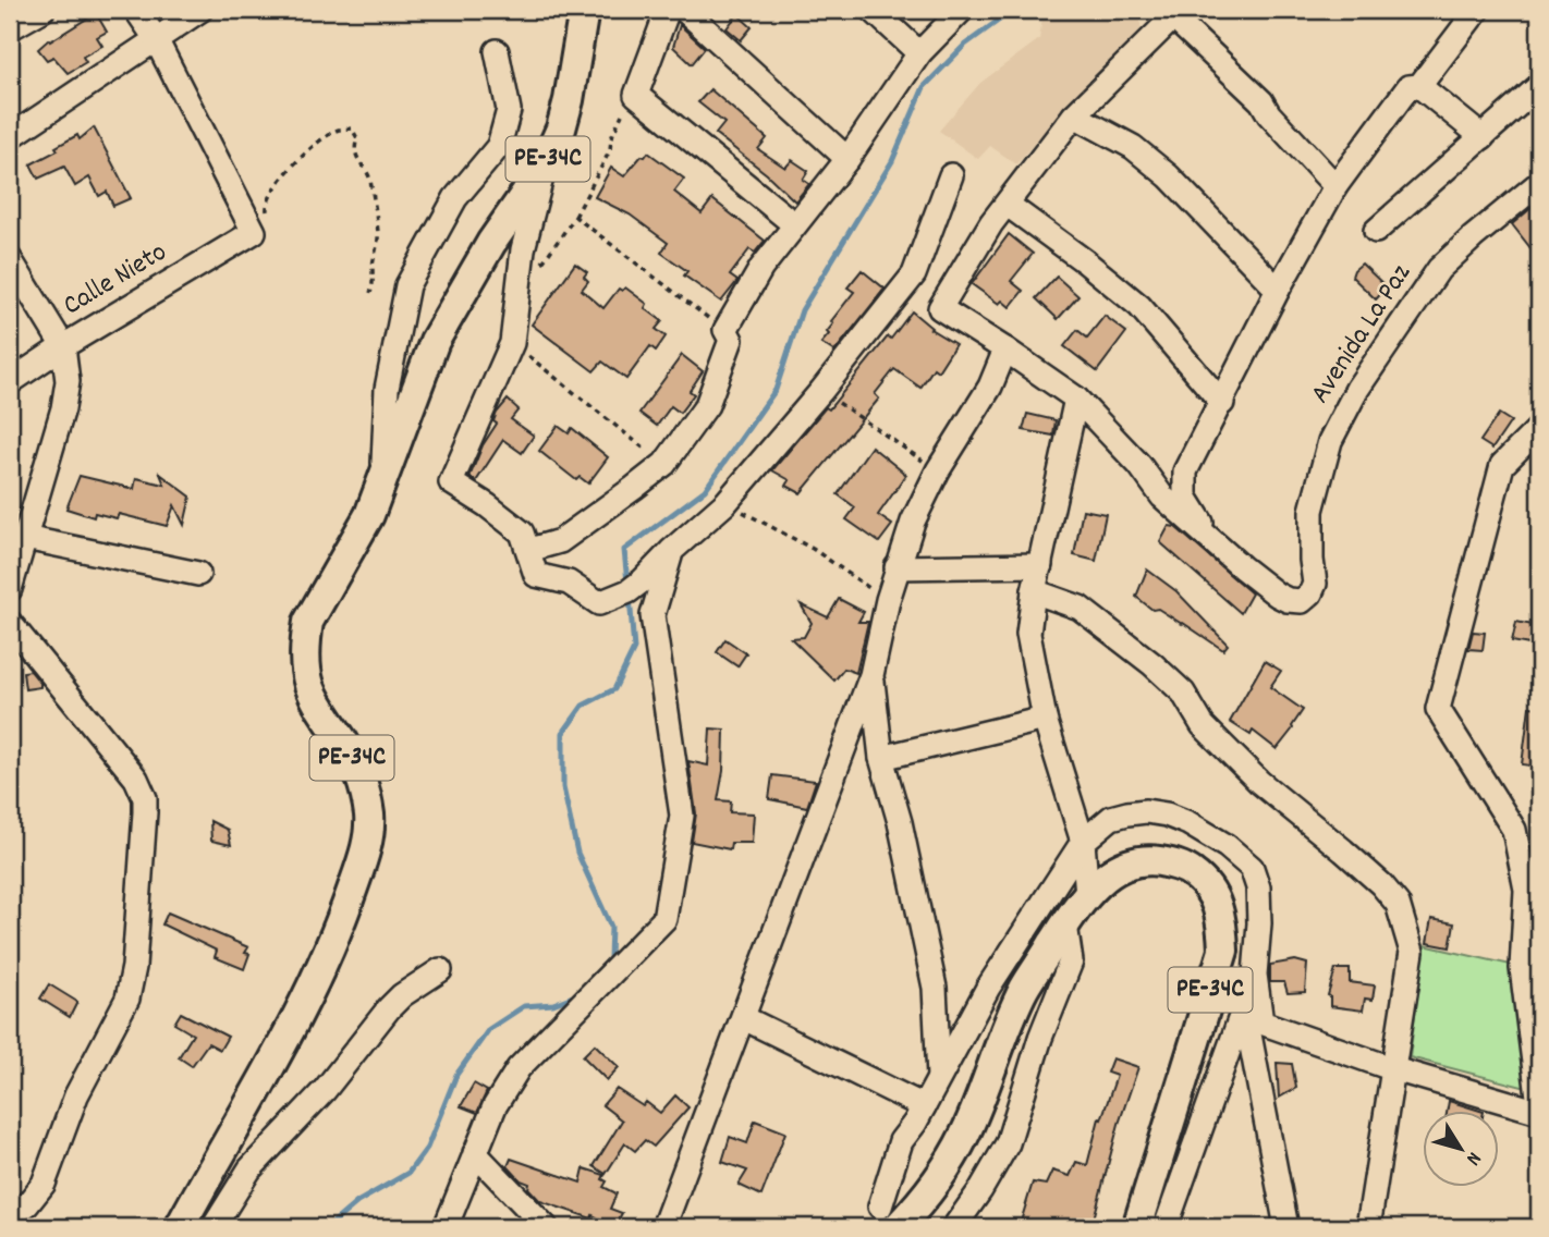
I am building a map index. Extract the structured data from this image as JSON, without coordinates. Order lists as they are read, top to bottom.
{
  "streets": {
    "main road": ["PE-34C"],
    "street": ["Calle Nieto", "Avenida La Paz"]
  },
  "north": "bottom right"
}
